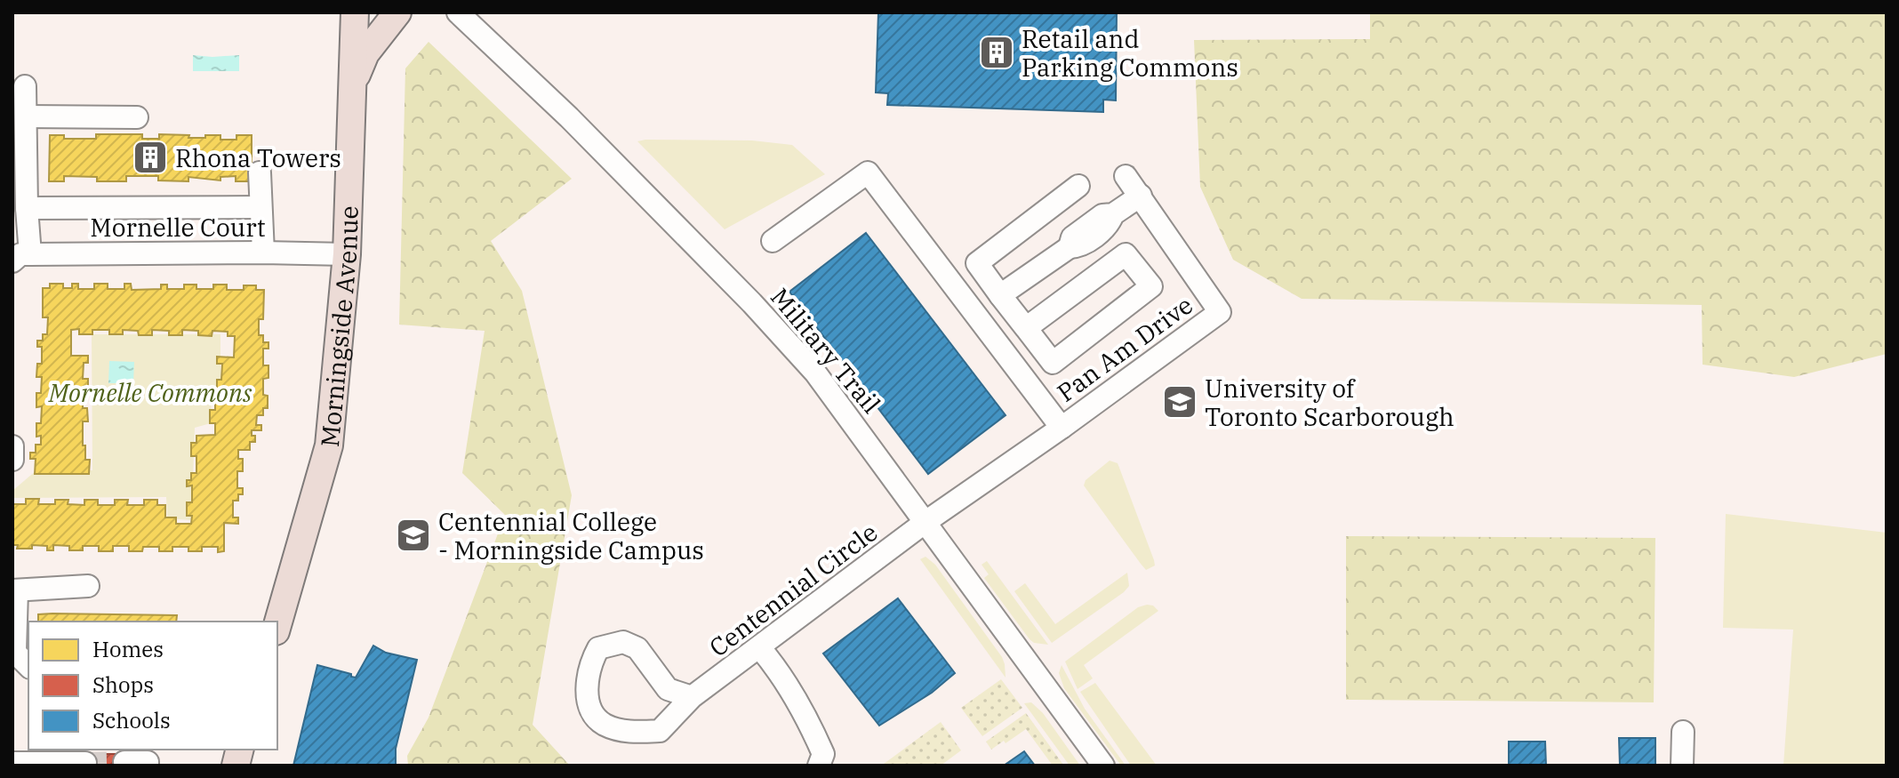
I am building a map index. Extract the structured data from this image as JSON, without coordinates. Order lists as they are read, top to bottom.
{
  "streets": {
    "main road": ["Morningside Avenue"],
    "street": [
      "Mornelle Court",
      "Pan Am Drive",
      "Military Trail",
      "Centennial Circle"
    ]
  },
  "crossings": [
    ["Mornelle Court", "Morningside Avenue"],
    ["Pan Am Drive", "Military Trail"],
    ["Pan Am Drive", "Centennial Circle"],
    ["Military Trail", "Centennial Circle"]
  ],
  "parks": ["Mornelle Commons"],
  "places": {
    "building": ["Retail and Parking Commons", "Rhona Towers"],
    "school or university": ["University of Toronto Scarborough", "Centennial College - Morningside Campus"]
  },
  "legend": ["Homes", "Shops", "Schools"]
}
